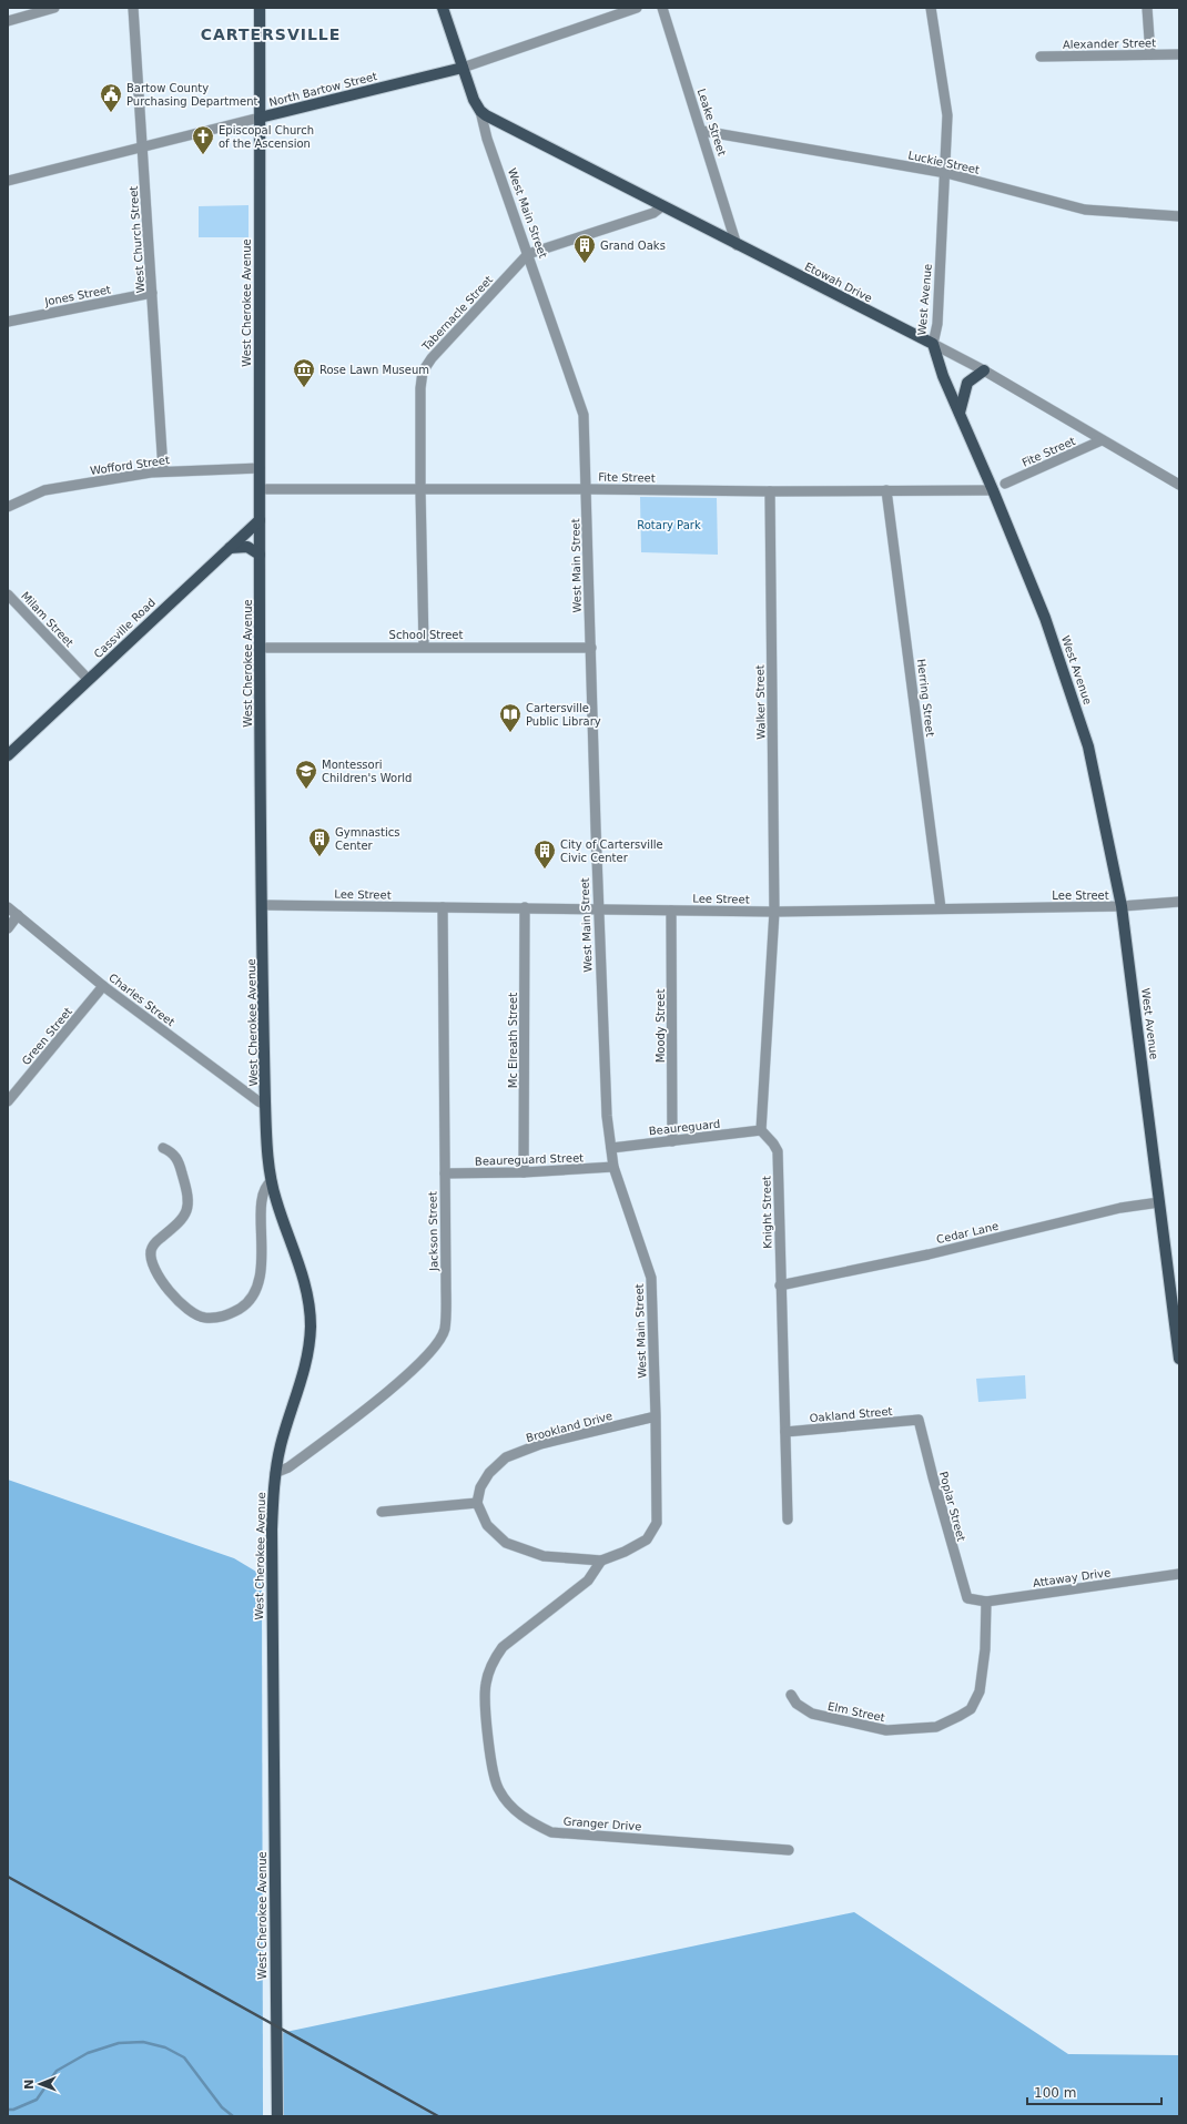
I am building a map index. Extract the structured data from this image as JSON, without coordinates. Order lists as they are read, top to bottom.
{
  "streets": {
    "main road": [
      "North Bartow Street",
      "West Main Street",
      "Etowah Drive",
      "West Avenue",
      "West Cherokee Avenue",
      "Cassville Road"
    ],
    "street": [
      "Alexander Street",
      "Leake Street",
      "Luckie Street",
      "West Church Street",
      "Jones Street",
      "Tabernacle Street",
      "Fite Street",
      "Wofford Street",
      "Milam Street",
      "School Street",
      "Herring Street",
      "Walker Street",
      "Lee Street",
      "Charles Street",
      "Moody Street",
      "Green Street",
      "Mc Elreath Street",
      "Beaureguard",
      "Beaureguard Street",
      "Knight Street",
      "Jackson Street",
      "Cedar Lane",
      "Oakland Street",
      "Brookland Drive",
      "Poplar Street",
      "Attaway Drive",
      "Elm Street",
      "Granger Drive"
    ]
  },
  "crossings": [
    ["North Bartow Street", "West Main Street"],
    ["North Bartow Street", "West Church Street"],
    ["North Bartow Street", "West Cherokee Avenue"],
    ["Leake Street", "Luckie Street"],
    ["Leake Street", "Etowah Drive"],
    ["Luckie Street", "West Avenue"],
    ["West Main Street", "Etowah Drive"],
    ["West Main Street", "Tabernacle Street"],
    ["West Main Street", "Fite Street"],
    ["West Main Street", "School Street"],
    ["West Main Street", "Lee Street"],
    ["West Main Street", "Beaureguard"],
    ["West Main Street", "Beaureguard Street"],
    ["West Main Street", "Brookland Drive"],
    ["West Main Street", "Granger Drive"],
    ["West Church Street", "Jones Street"],
    ["West Church Street", "Wofford Street"],
    ["Etowah Drive", "West Avenue"],
    ["Etowah Drive", "Tabernacle Street"],
    ["Etowah Drive", "Fite Street"],
    ["West Avenue", "Fite Street"],
    ["West Avenue", "Lee Street"],
    ["West Avenue", "Cedar Lane"],
    ["West Cherokee Avenue", "Fite Street"],
    ["West Cherokee Avenue", "Wofford Street"],
    ["West Cherokee Avenue", "Cassville Road"],
    ["West Cherokee Avenue", "School Street"],
    ["West Cherokee Avenue", "Lee Street"],
    ["West Cherokee Avenue", "Charles Street"],
    ["West Cherokee Avenue", "Jackson Street"],
    ["Tabernacle Street", "Fite Street"],
    ["Tabernacle Street", "School Street"],
    ["Fite Street", "Herring Street"],
    ["Fite Street", "Walker Street"],
    ["Milam Street", "Cassville Road"],
    ["Herring Street", "Lee Street"],
    ["Walker Street", "Lee Street"],
    ["Lee Street", "Moody Street"],
    ["Lee Street", "Mc Elreath Street"],
    ["Lee Street", "Jackson Street"],
    ["Charles Street", "Green Street"],
    ["Moody Street", "Beaureguard"],
    ["Mc Elreath Street", "Beaureguard Street"],
    ["Beaureguard", "Knight Street"],
    ["Beaureguard Street", "Jackson Street"],
    ["Knight Street", "Cedar Lane"],
    ["Knight Street", "Oakland Street"],
    ["Oakland Street", "Poplar Street"],
    ["Poplar Street", "Attaway Drive"],
    ["Attaway Drive", "Elm Street"]
  ],
  "districts": ["CARTERSVILLE"],
  "parks": ["Rotary Park"],
  "places": {
    "public building": ["Bartow County Purchasing Department"],
    "church": ["Episcopal Church of the Ascension"],
    "building": ["Grand Oaks", "Gymnastics Center", "City of Cartersville Civic Center"],
    "museum": ["Rose Lawn Museum"],
    "library": ["Cartersville Public Library"],
    "school or university": ["Montessori Children's World"]
  },
  "scale_bar": "100 m",
  "north": "left"
}
